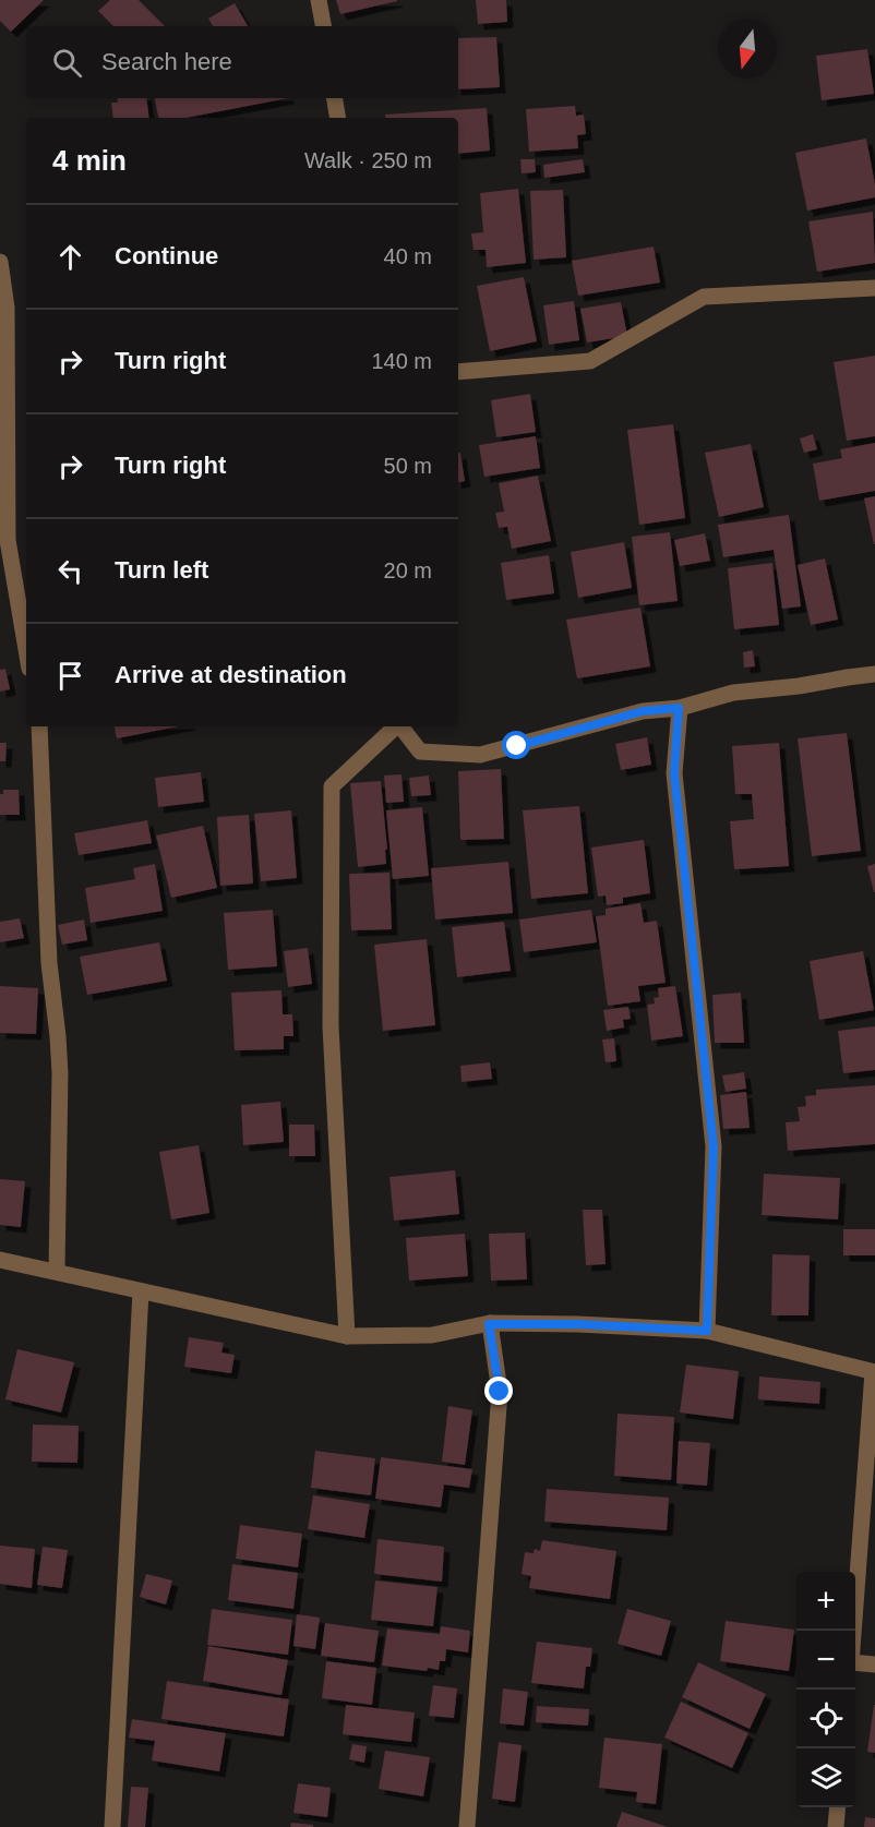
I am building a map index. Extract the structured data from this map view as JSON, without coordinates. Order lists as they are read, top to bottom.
{
  "north": "bottom",
  "page": {
    "search": "Search here",
    "heading": ["4 min", "Walk · 250 m"],
    "list": [
      ["Continue", "40 m"],
      ["Turn right", "140 m"],
      ["Turn right", "50 m"],
      ["Turn left", "20 m"],
      "Arrive at destination"
    ],
    "map_buttons": ["+", "−"]
  }
}
